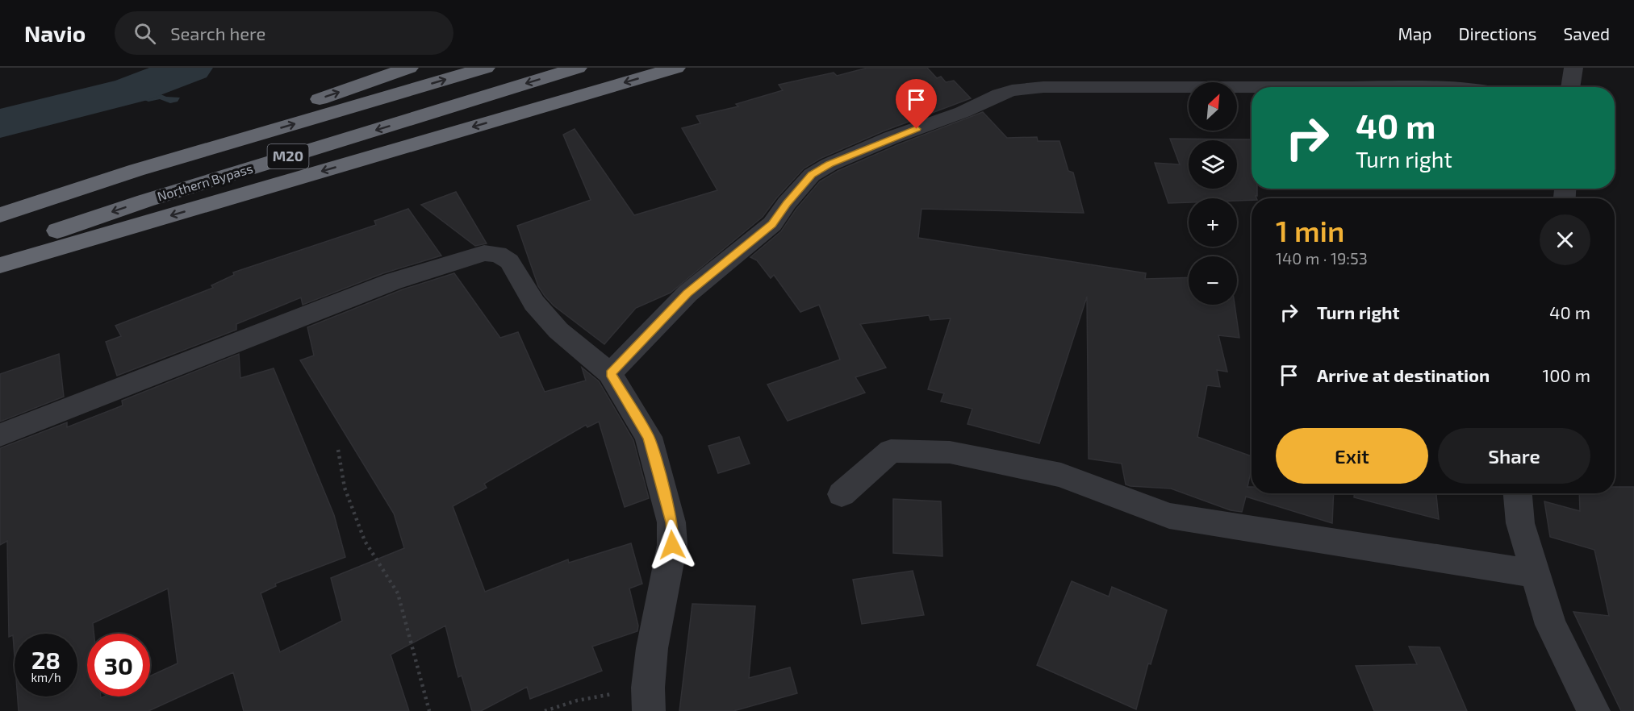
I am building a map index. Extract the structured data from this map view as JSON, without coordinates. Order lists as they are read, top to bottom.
{
  "streets": {
    "highway": ["M20", "Northern Bypass"]
  },
  "north": "top right",
  "page": {
    "header": "Navio",
    "search": "Search here",
    "nav": ["Map", "Directions", "Saved"],
    "map_buttons": ["+", "−"],
    "turn": ["40 m", "Turn right"],
    "heading": ["1 min", "140 m · 19:53"],
    "list": [
      {
        "name": "Turn right",
        "value": "40 m"
      },
      {
        "name": "Arrive at destination",
        "value": "100 m"
      }
    ],
    "buttons": ["Exit", "Share"],
    "speed": "28 km/h",
    "limit": "30"
  }
}
